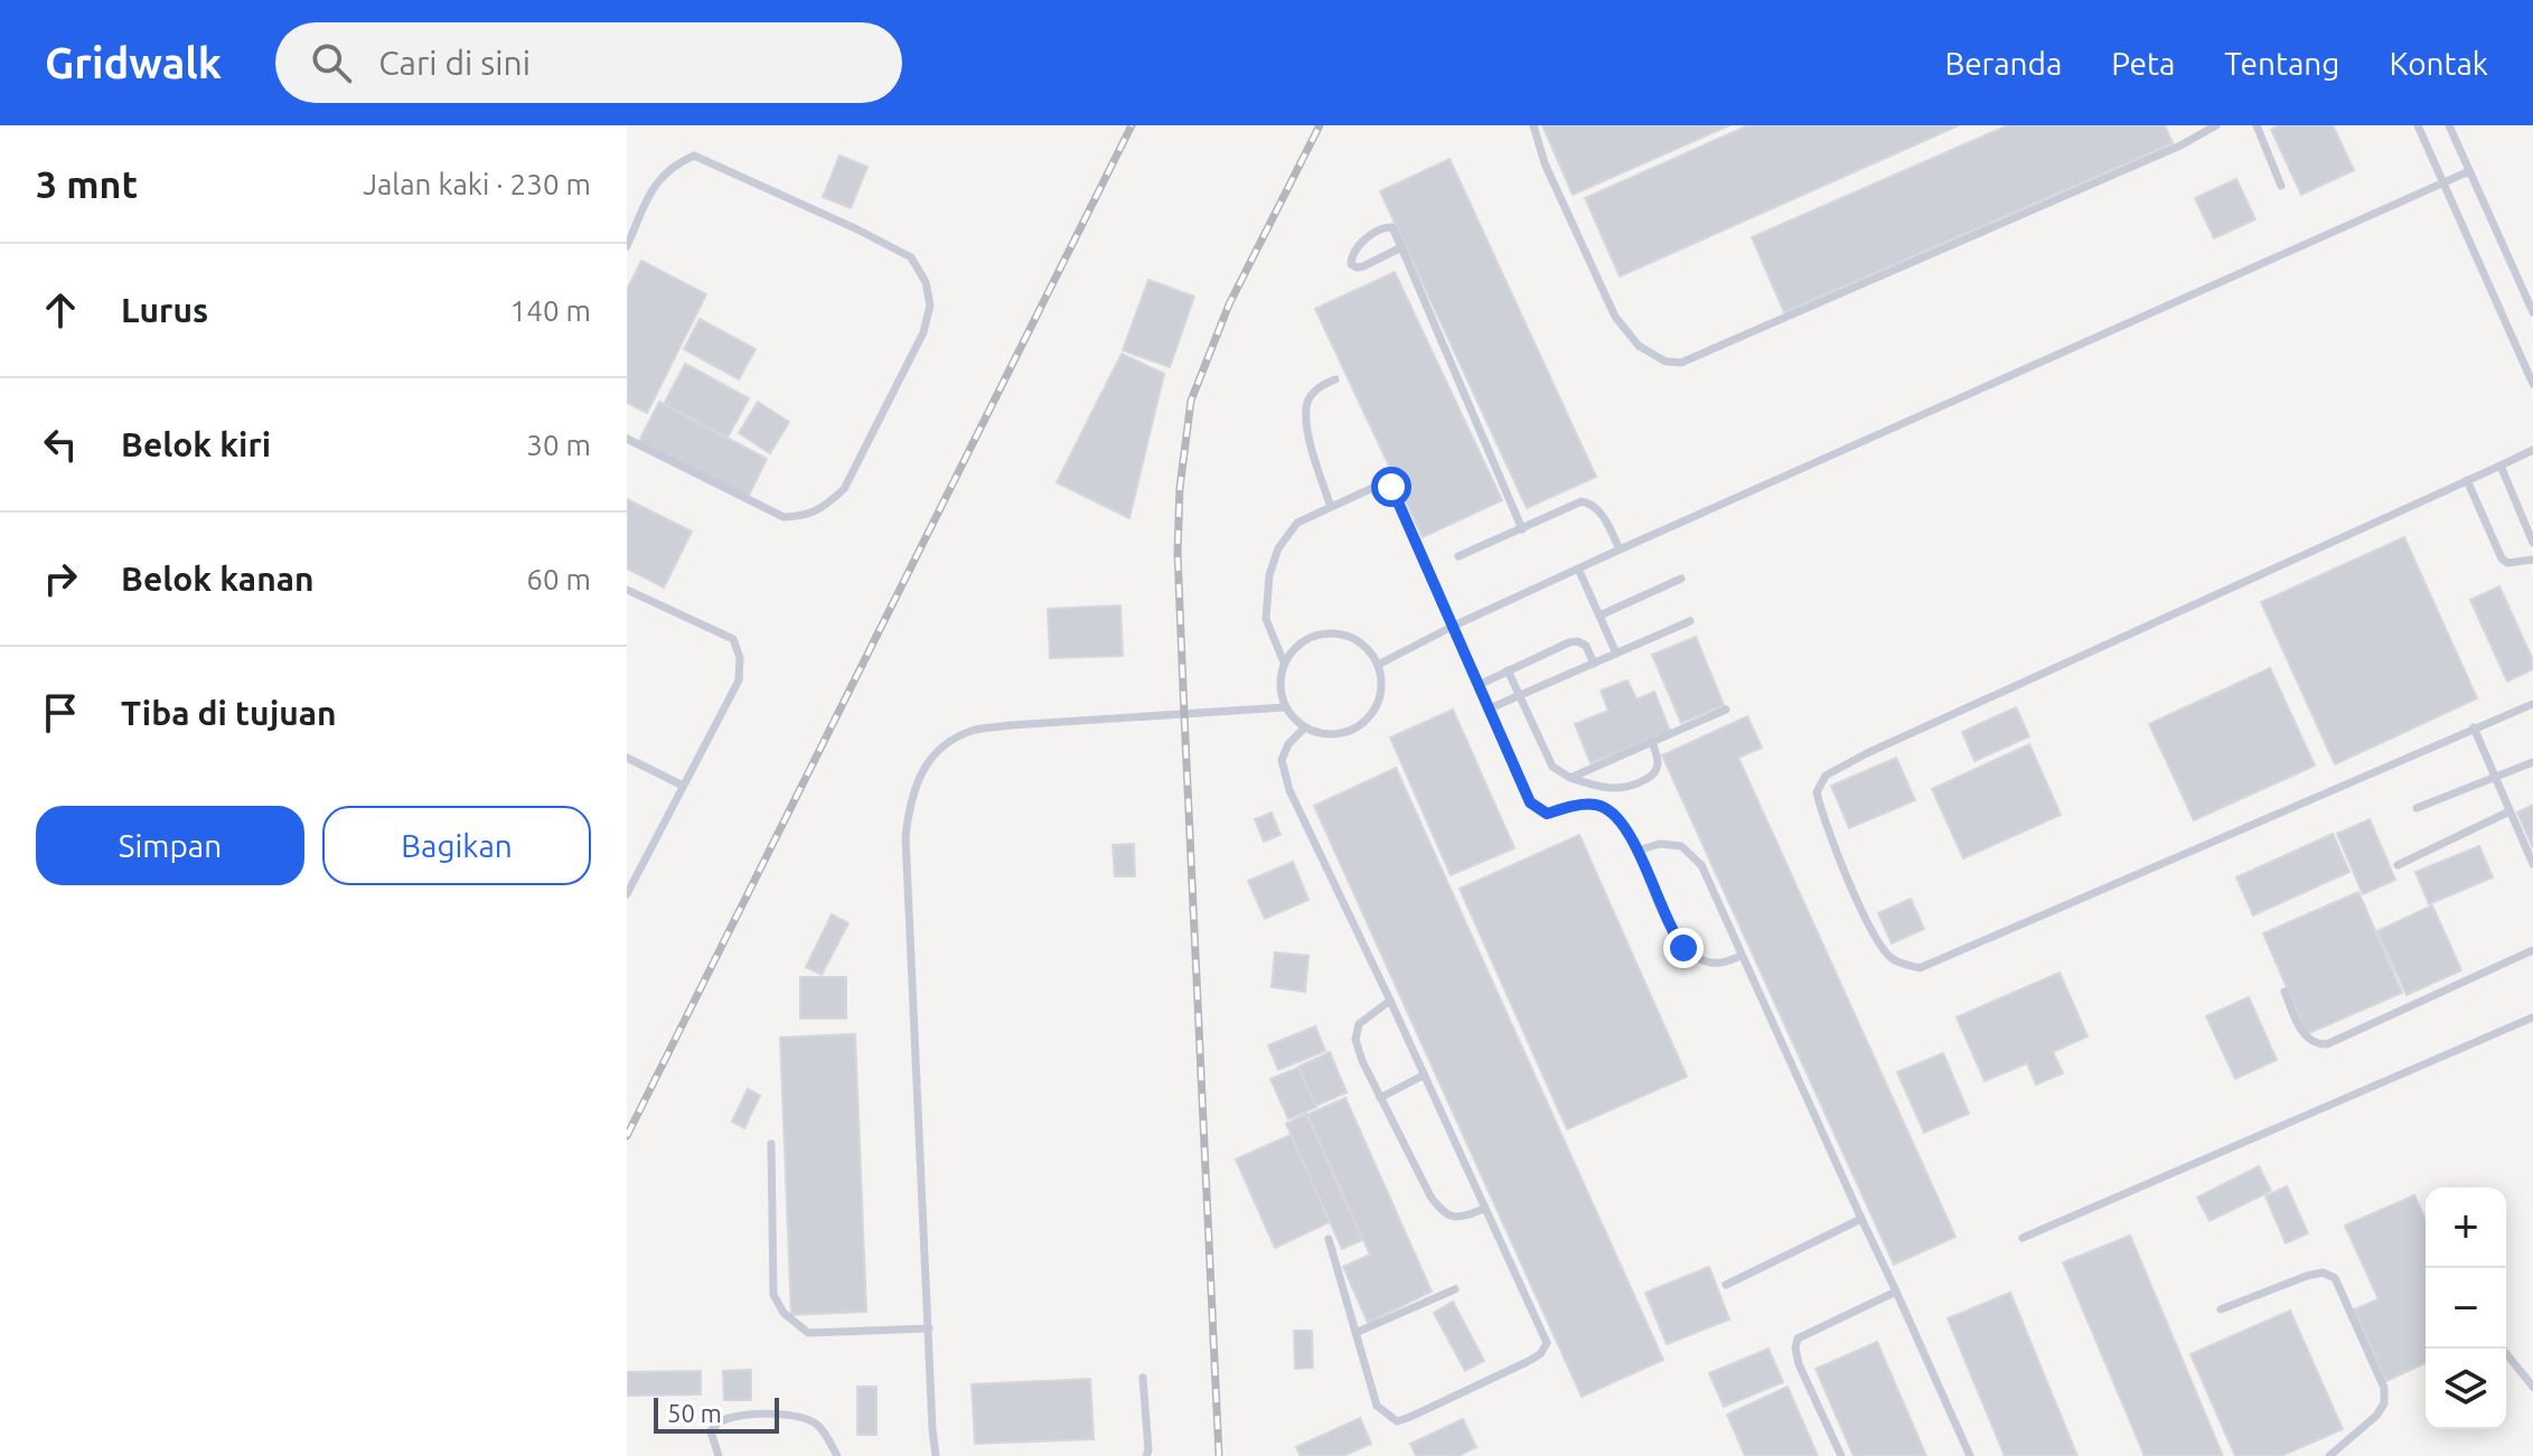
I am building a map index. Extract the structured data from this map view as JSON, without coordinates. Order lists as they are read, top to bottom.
{
  "scale_bar": "50 m",
  "page": {
    "header": "Gridwalk",
    "search": "Cari di sini",
    "nav": [
      "Beranda",
      "Peta",
      "Tentang",
      "Kontak"
    ],
    "heading": ["3 mnt", "Jalan kaki · 230 m"],
    "list": [
      ["Lurus", "140 m"],
      ["Belok kiri", "30 m"],
      ["Belok kanan", "60 m"],
      "Tiba di tujuan"
    ],
    "buttons": ["Simpan", "Bagikan"],
    "map_buttons": ["+", "−"],
    "scale": "50 m"
  }
}
